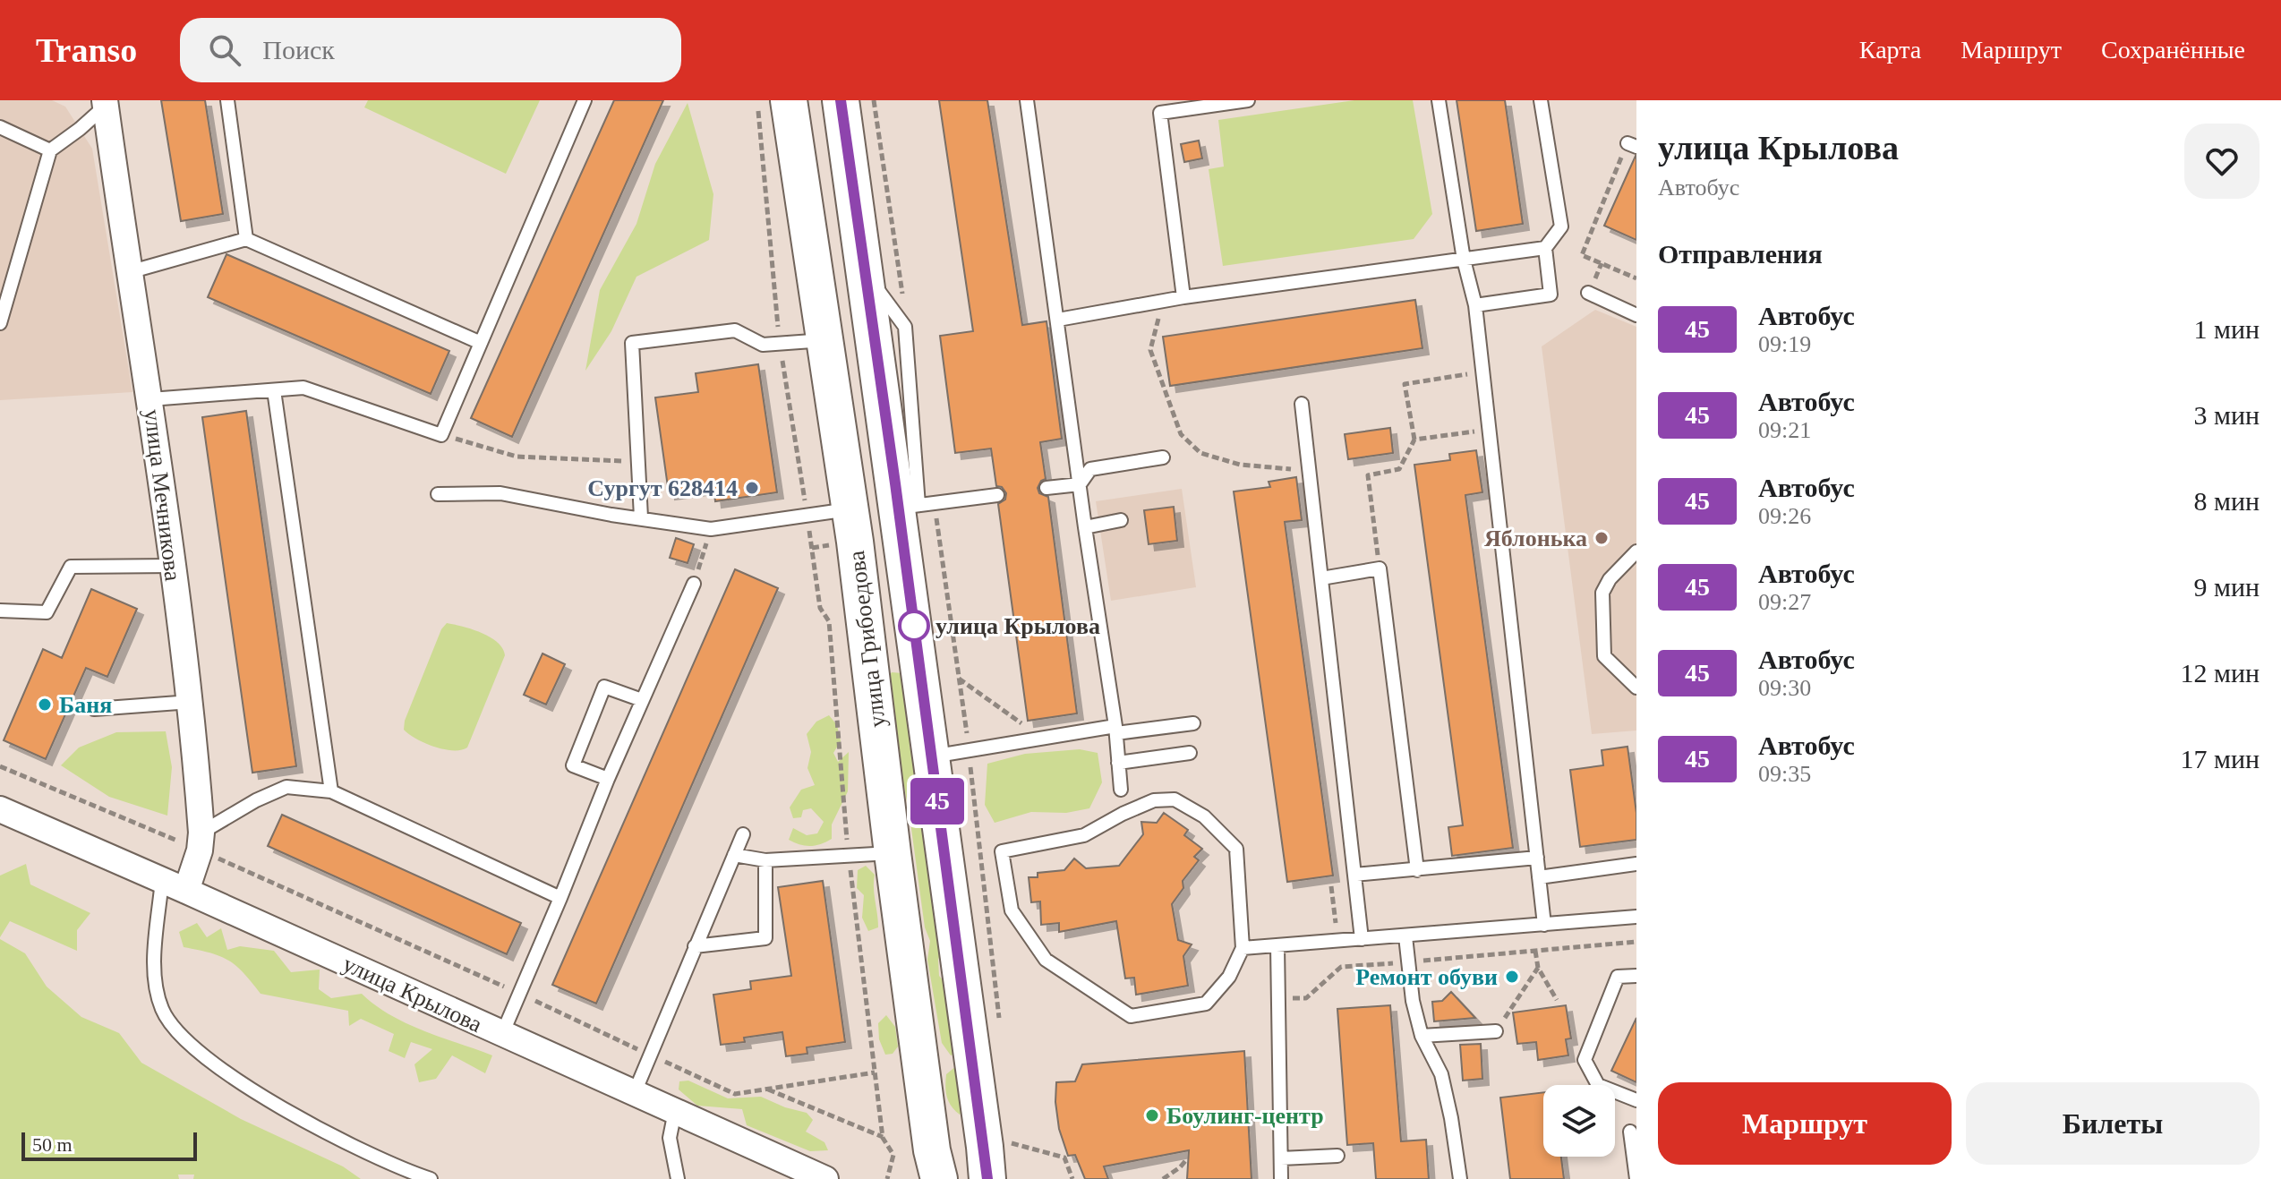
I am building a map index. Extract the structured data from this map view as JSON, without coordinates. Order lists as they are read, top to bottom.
{
  "streets": {
    "main road": ["улица Грибоедова"],
    "street": ["улица Мечникова", "улица Крылова"]
  },
  "crossings": [
    ["улица Мечникова", "улица Крылова"]
  ],
  "places": [
    "Сургут 628414",
    "Яблонька",
    "улица Крылова",
    "Баня",
    "Ремонт обуви",
    "Боулинг-центр"
  ],
  "lines": ["bus line 45"],
  "scale_bar": "50 m",
  "page": {
    "header": "Transo",
    "search": "Поиск",
    "nav": ["Карта", "Маршрут", "Сохранённые"],
    "on_map": "45",
    "heading": [
      ["улица Крылова", "Автобус"],
      "Отправления"
    ],
    "list": [
      {
        "mark": "45",
        "name": "Автобус",
        "note": "09:19",
        "value": "1 мин"
      },
      {
        "mark": "45",
        "name": "Автобус",
        "note": "09:21",
        "value": "3 мин"
      },
      {
        "mark": "45",
        "name": "Автобус",
        "note": "09:26",
        "value": "8 мин"
      },
      {
        "mark": "45",
        "name": "Автобус",
        "note": "09:27",
        "value": "9 мин"
      },
      {
        "mark": "45",
        "name": "Автобус",
        "note": "09:30",
        "value": "12 мин"
      },
      {
        "mark": "45",
        "name": "Автобус",
        "note": "09:35",
        "value": "17 мин"
      }
    ],
    "buttons": ["Маршрут", "Билеты"],
    "scale": "50 m"
  }
}
